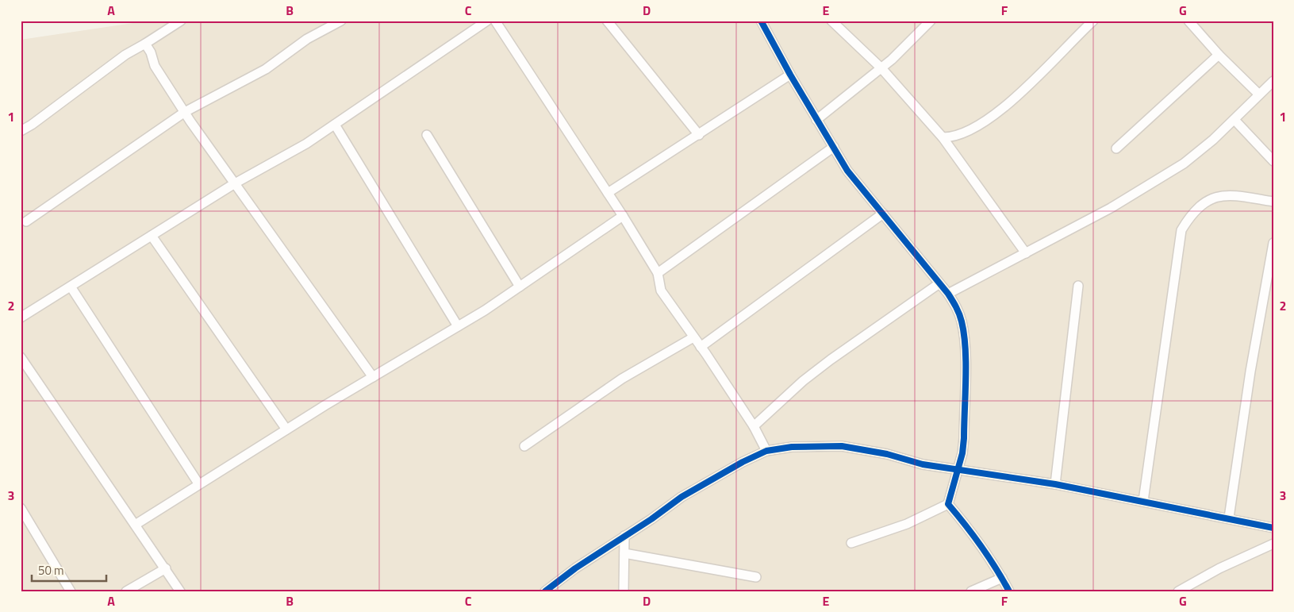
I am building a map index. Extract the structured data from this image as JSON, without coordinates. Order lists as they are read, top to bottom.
{
  "scale_bar": "50 m",
  "grid": {
    "columns": [
      "A",
      "B",
      "C",
      "D",
      "E",
      "F",
      "G"
    ],
    "rows": ["1", "2", "3"]
  }
}
